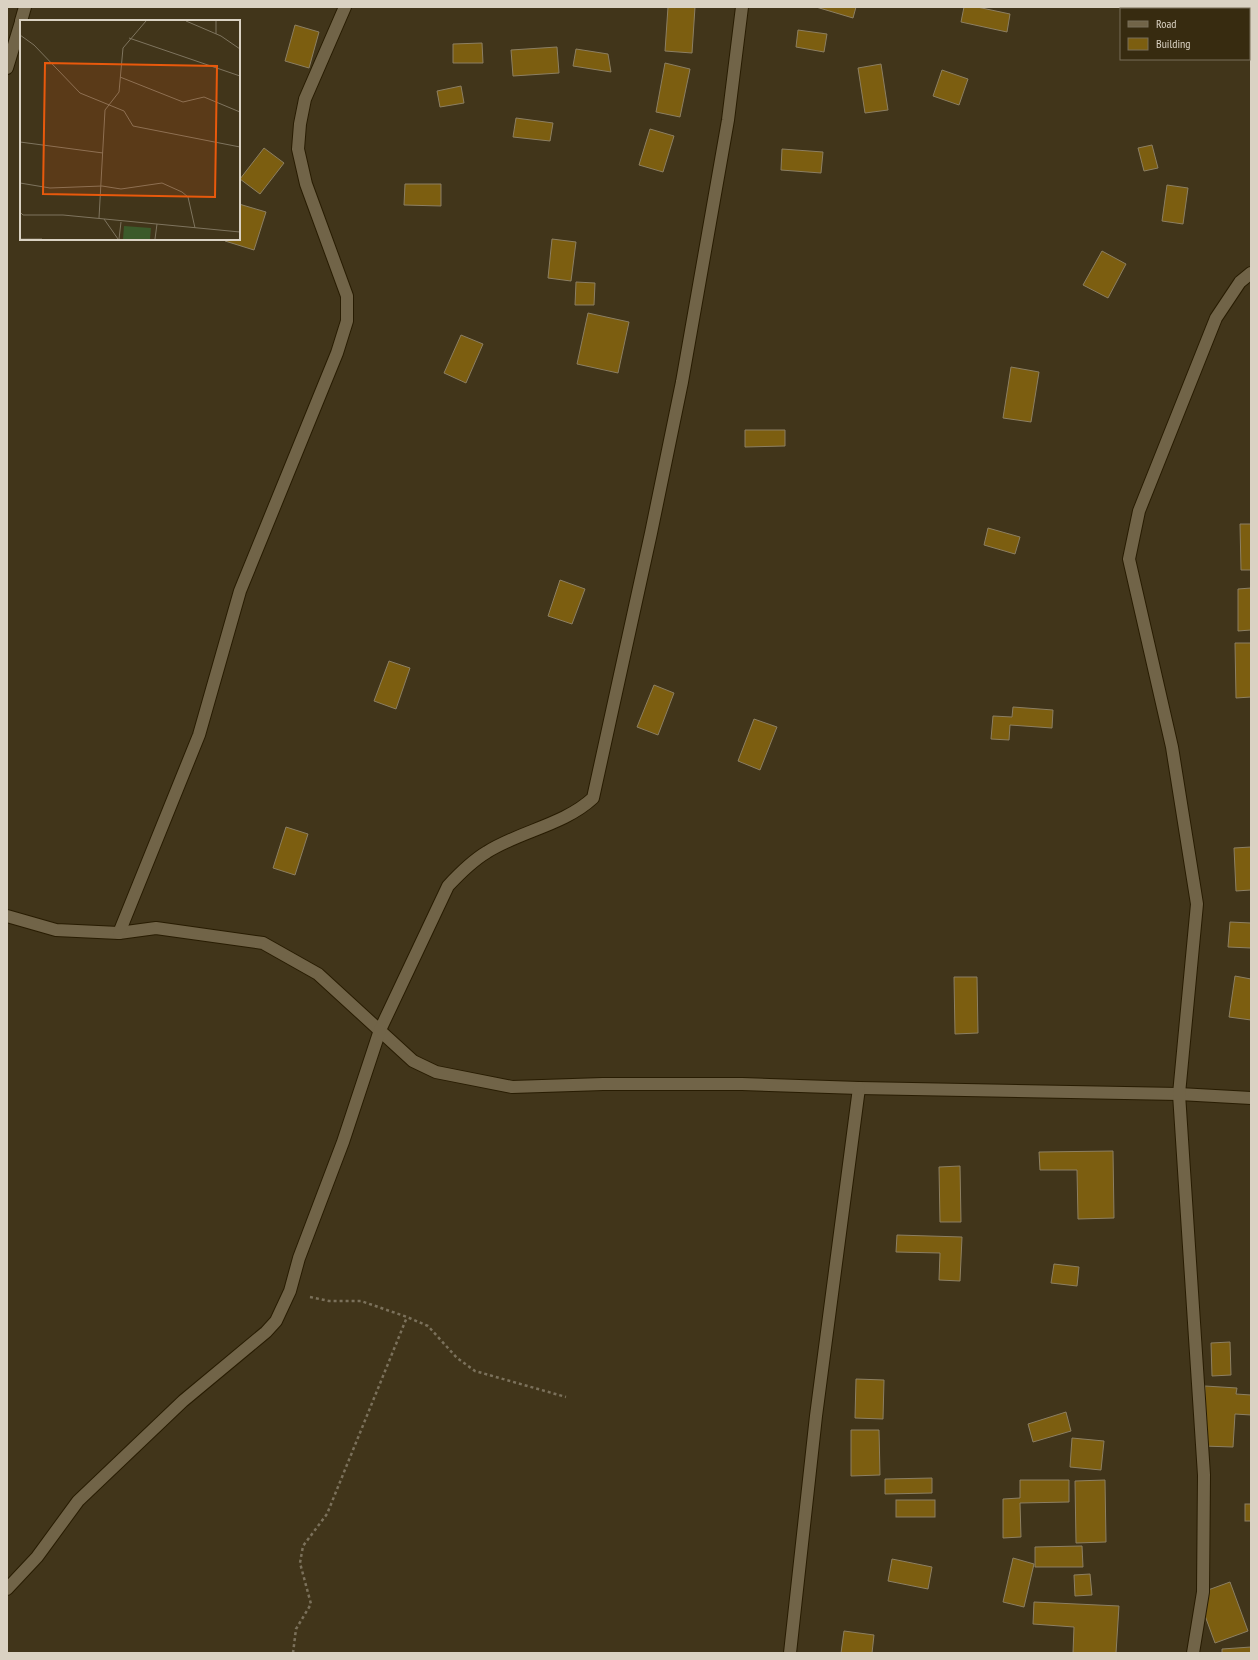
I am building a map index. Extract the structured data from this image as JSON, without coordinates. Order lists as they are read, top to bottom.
{
  "legend": ["Road", "Building"]
}
